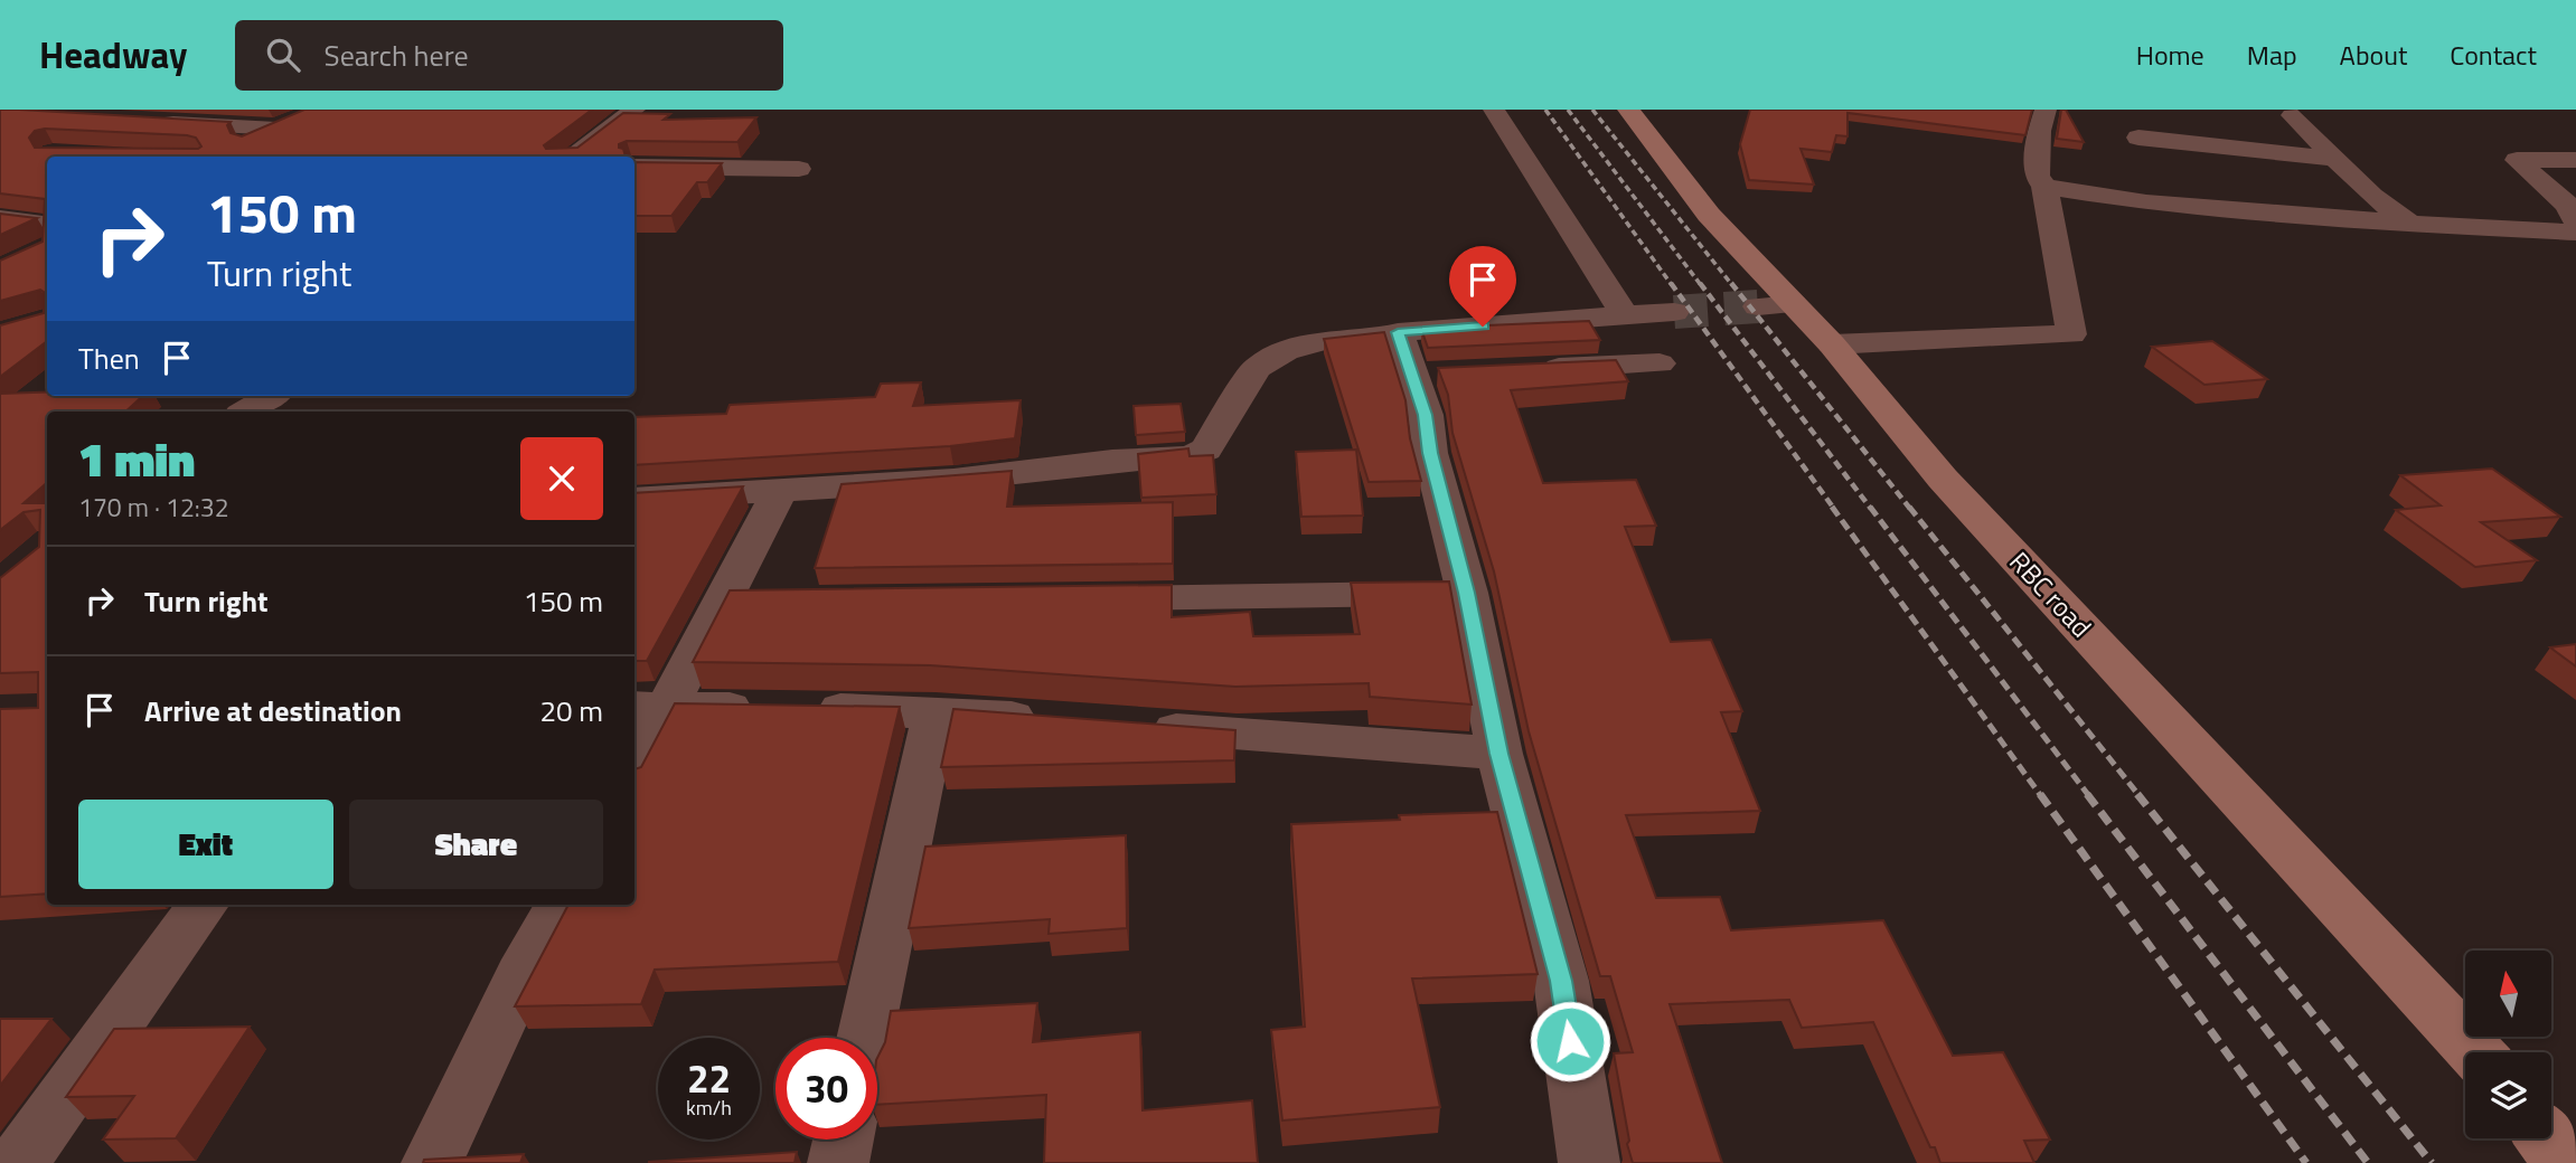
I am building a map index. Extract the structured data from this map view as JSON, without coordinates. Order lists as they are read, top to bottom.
{
  "streets": {
    "street": ["RBC road"]
  },
  "north": "top",
  "page": {
    "header": "Headway",
    "search": "Search here",
    "nav": [
      "Home",
      "Map",
      "About",
      "Contact"
    ],
    "turn": ["150 m", "Turn right"],
    "then": "Then",
    "heading": ["1 min", "170 m · 12:32"],
    "list": [
      {
        "name": "Turn right",
        "value": "150 m"
      },
      {
        "name": "Arrive at destination",
        "value": "20 m"
      }
    ],
    "buttons": ["Exit", "Share"],
    "speed": "22 km/h",
    "limit": "30"
  }
}
